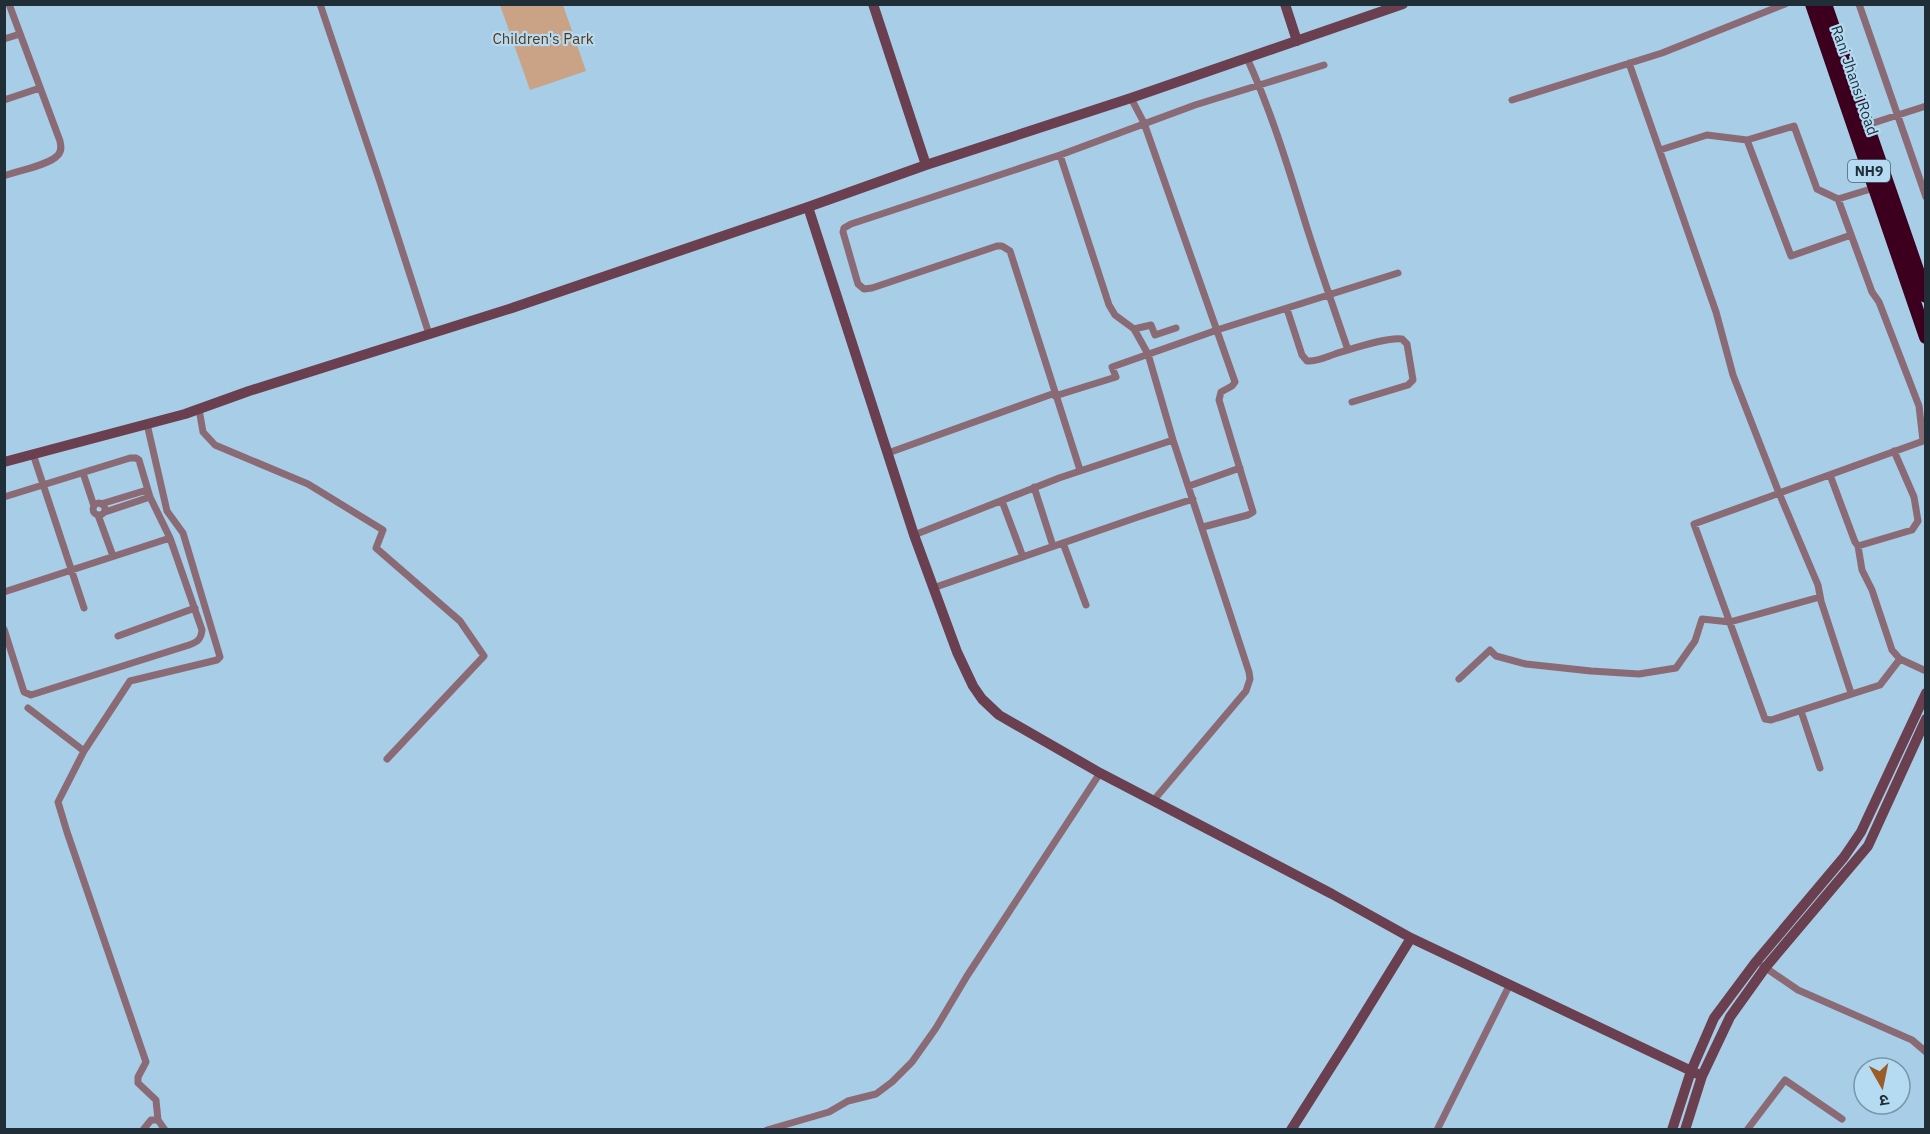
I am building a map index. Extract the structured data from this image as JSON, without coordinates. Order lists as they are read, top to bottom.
{
  "streets": {
    "highway": ["Rani Jhansi Road", "NH9"]
  },
  "parks": ["Children's Park"],
  "north": "bottom"
}
